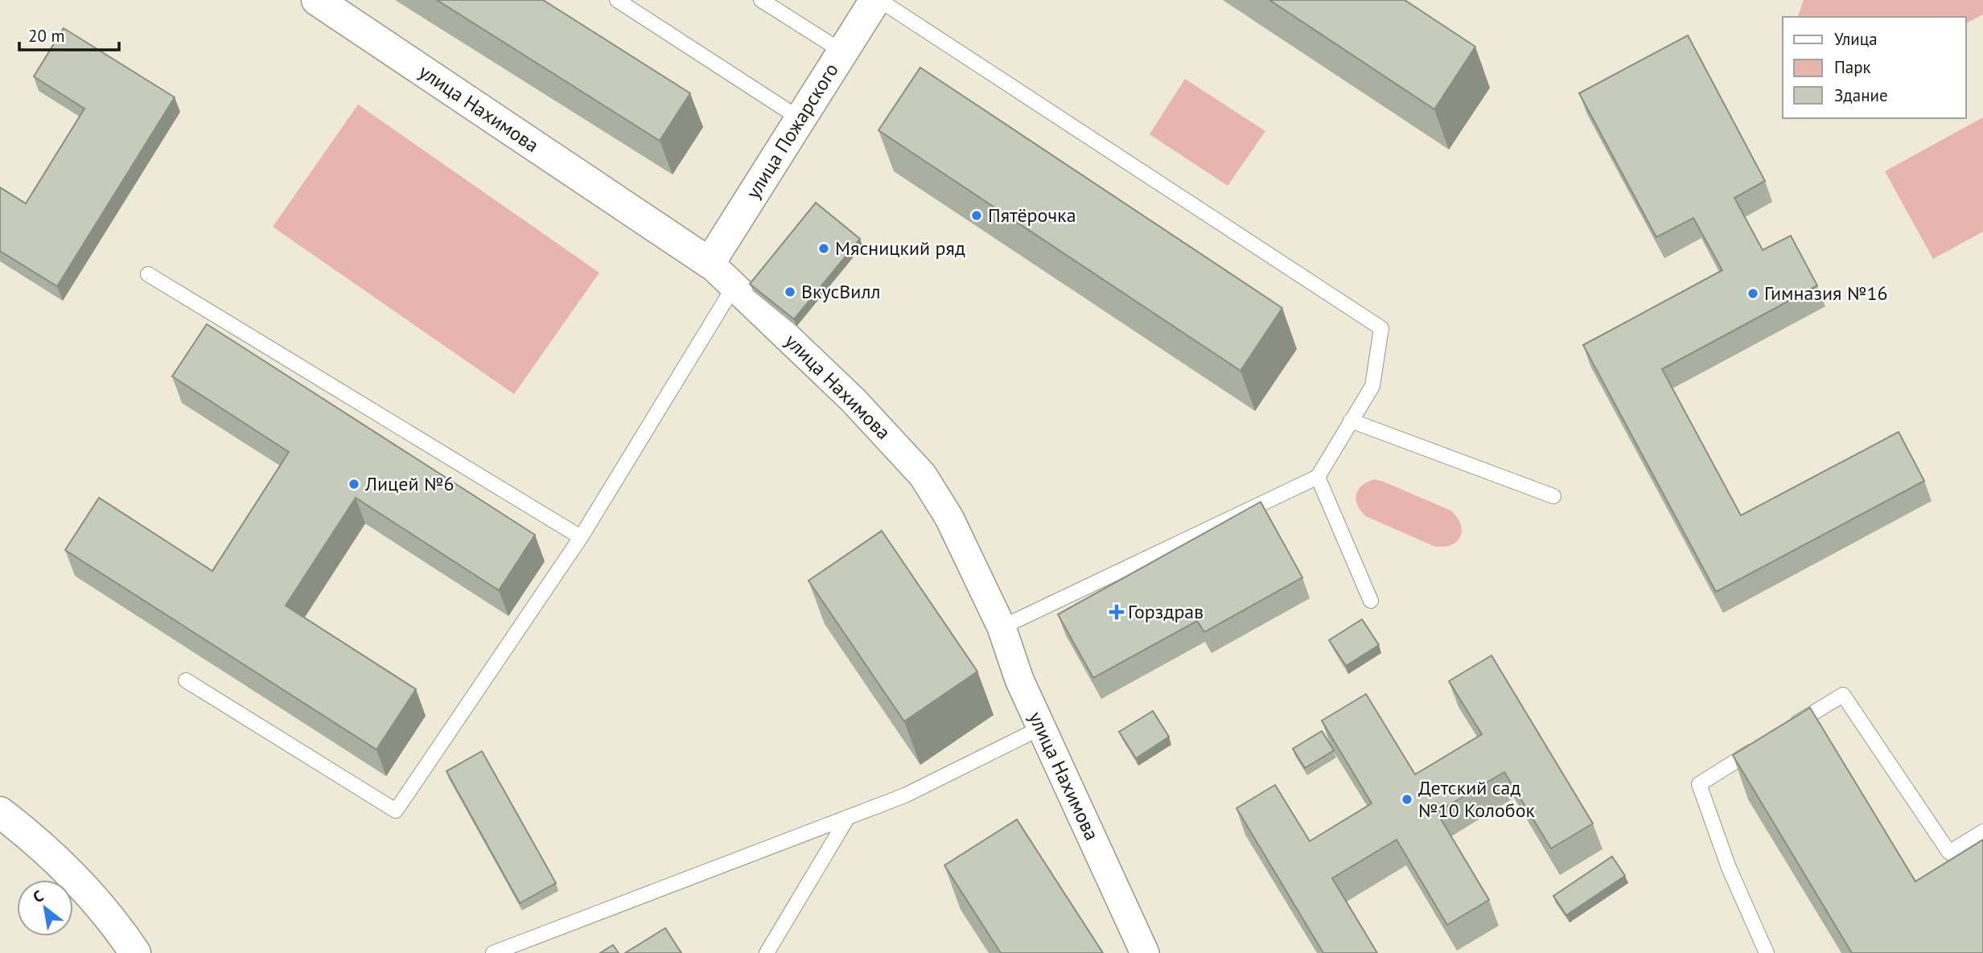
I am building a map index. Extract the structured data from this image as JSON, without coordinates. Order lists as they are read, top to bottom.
{
  "streets": {
    "street": ["улица Нахимова", "улица Пожарского"]
  },
  "crossings": [
    ["улица Нахимова", "улица Пожарского"]
  ],
  "places": {
    "other": [
      "Пятёрочка",
      "Мясницкий ряд",
      "ВкусВилл",
      "Гимназия №16",
      "Лицей №6",
      "Детский сад №10 Колобок"
    ],
    "health": ["Горздрав"]
  },
  "legend": ["Улица", "Парк", "Здание"],
  "scale_bar": "20 m",
  "north": "top left"
}
